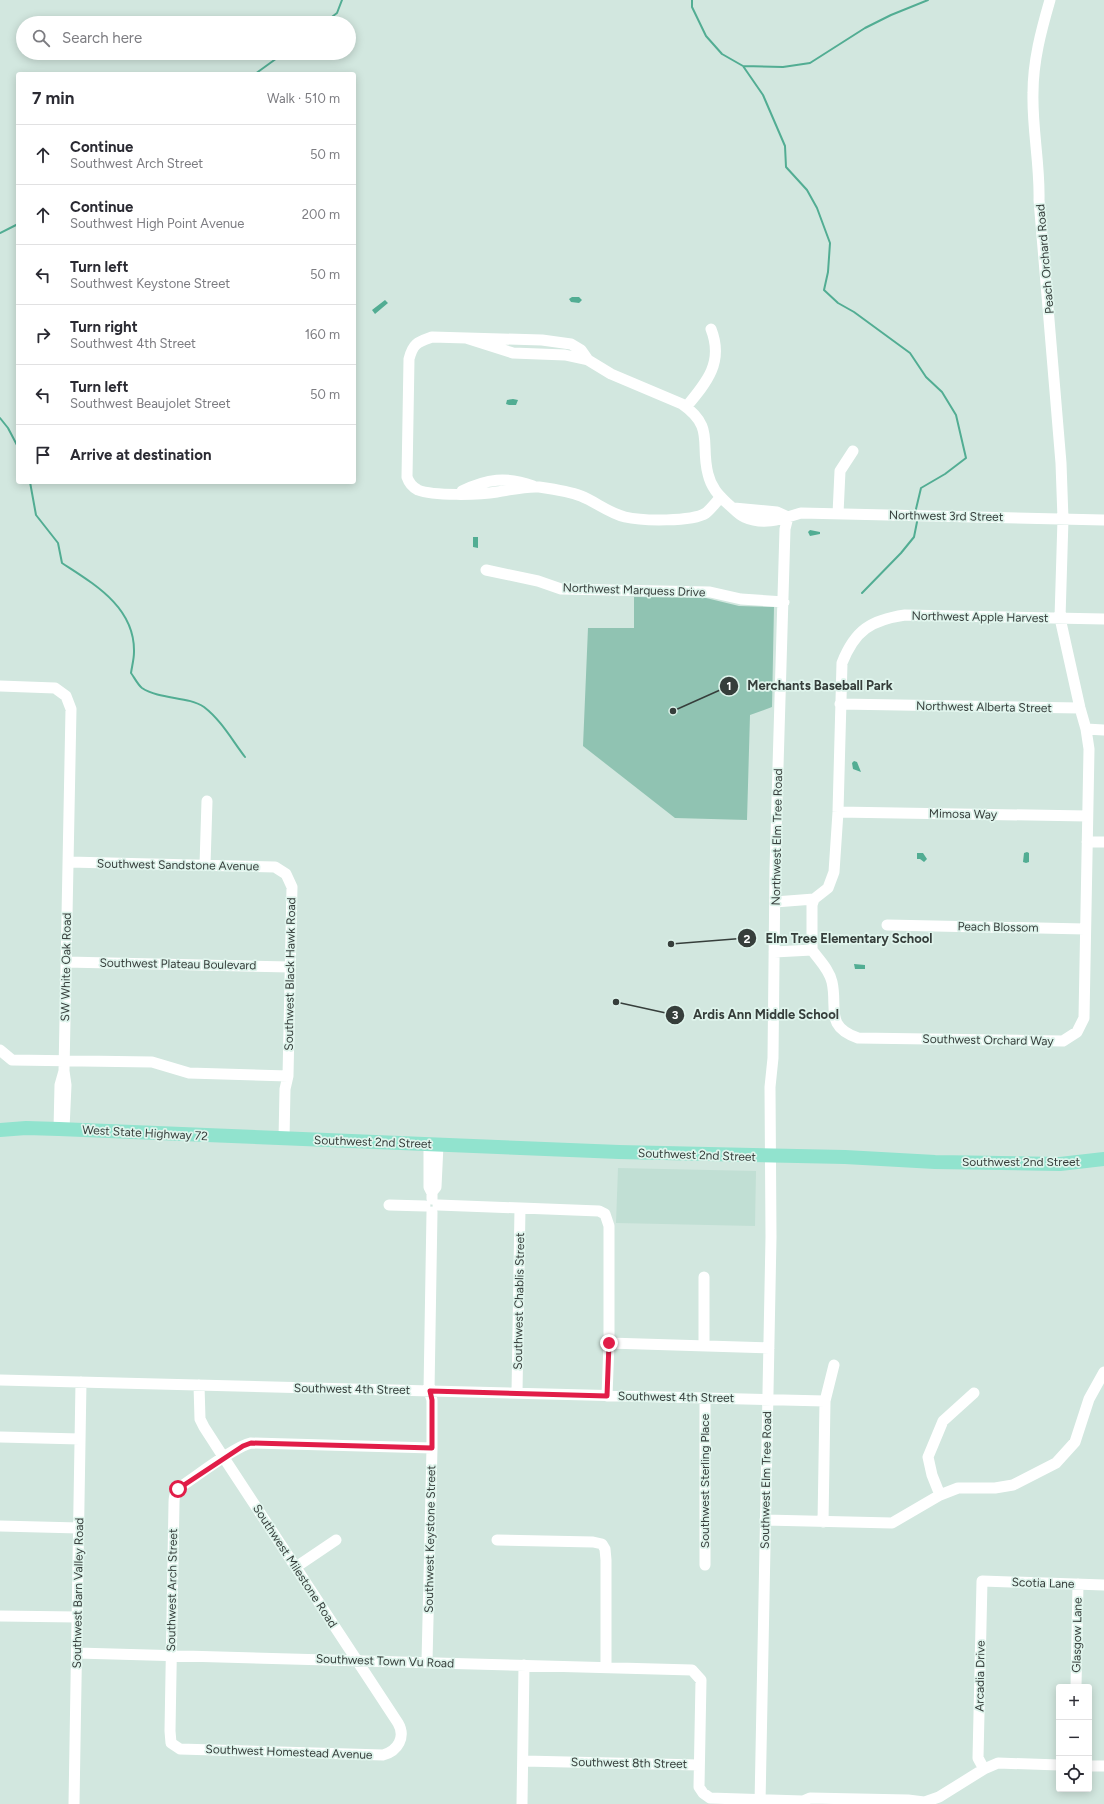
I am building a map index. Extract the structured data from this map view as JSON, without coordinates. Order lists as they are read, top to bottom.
{
  "streets": {
    "main road": ["West State Highway 72", "Southwest 2nd Street"],
    "street": [
      "Peach Orchard Road",
      "Northwest 3rd Street",
      "Northwest Marquess Drive",
      "Northwest Apple Harvest",
      "Northwest Alberta Street",
      "Mimosa Way",
      "Northwest Elm Tree Road",
      "Southwest Sandstone Avenue",
      "Peach Blossom",
      "Southwest Plateau Boulevard",
      "SW White Oak Road",
      "Southwest Black Hawk Road",
      "Southwest Orchard Way",
      "Southwest Chablis Street",
      "Southwest 4th Street",
      "Southwest Elm Tree Road",
      "Southwest Sterling Place",
      "Southwest Keystone Street",
      "Southwest Milestone Road",
      "Scotia Lane",
      "Southwest Arch Street",
      "Southwest Barn Valley Road",
      "Glasgow Lane",
      "Southwest Town Vu Road",
      "Arcadia Drive",
      "Southwest Homestead Avenue",
      "Southwest 8th Street"
    ]
  },
  "crossings": [
    ["Peach Orchard Road", "Northwest 3rd Street"],
    ["Peach Orchard Road", "Northwest Apple Harvest"],
    ["Peach Orchard Road", "Southwest Orchard Way"],
    ["Northwest 3rd Street", "Northwest Elm Tree Road"],
    ["Northwest Marquess Drive", "Northwest Elm Tree Road"],
    ["Northwest Apple Harvest", "Northwest Alberta Street"],
    ["Northwest Apple Harvest", "Southwest Orchard Way"],
    ["Northwest Alberta Street", "Southwest Orchard Way"],
    ["Mimosa Way", "Southwest Orchard Way"],
    ["Northwest Elm Tree Road", "Southwest 2nd Street"],
    ["Northwest Elm Tree Road", "Southwest Elm Tree Road"],
    ["Southwest Sandstone Avenue", "SW White Oak Road"],
    ["Southwest Sandstone Avenue", "Southwest Black Hawk Road"],
    ["Peach Blossom", "Southwest Orchard Way"],
    ["Southwest Plateau Boulevard", "SW White Oak Road"],
    ["Southwest Plateau Boulevard", "Southwest Black Hawk Road"],
    ["SW White Oak Road", "West State Highway 72"],
    ["Southwest Black Hawk Road", "West State Highway 72"],
    ["Southwest Black Hawk Road", "Southwest 2nd Street"],
    ["West State Highway 72", "Southwest 2nd Street"],
    ["Southwest 2nd Street", "Southwest Elm Tree Road"],
    ["Southwest 2nd Street", "Southwest Keystone Street"],
    ["Southwest Chablis Street", "Southwest 4th Street"],
    ["Southwest 4th Street", "Southwest Elm Tree Road"],
    ["Southwest 4th Street", "Southwest Sterling Place"],
    ["Southwest 4th Street", "Southwest Keystone Street"],
    ["Southwest 4th Street", "Southwest Milestone Road"],
    ["Southwest 4th Street", "Southwest Barn Valley Road"],
    ["Southwest Elm Tree Road", "Southwest 8th Street"],
    ["Southwest Keystone Street", "Southwest Arch Street"],
    ["Southwest Keystone Street", "Southwest Town Vu Road"],
    ["Southwest Milestone Road", "Southwest Arch Street"],
    ["Southwest Milestone Road", "Southwest Town Vu Road"],
    ["Southwest Milestone Road", "Southwest Homestead Avenue"],
    ["Scotia Lane", "Glasgow Lane"],
    ["Scotia Lane", "Arcadia Drive"],
    ["Southwest Arch Street", "Southwest Town Vu Road"],
    ["Southwest Arch Street", "Southwest Homestead Avenue"],
    ["Southwest Barn Valley Road", "Southwest Town Vu Road"],
    ["Southwest Town Vu Road", "Southwest 8th Street"],
    ["Arcadia Drive", "Southwest 8th Street"]
  ],
  "places": ["Merchants Baseball Park", "Elm Tree Elementary School", "Ardis Ann Middle School"],
  "page": {
    "search": "Search here",
    "heading": ["7 min", "Walk · 510 m"],
    "list": [
      ["Continue", "Southwest Arch Street", "50 m"],
      ["Continue", "Southwest High Point Avenue", "200 m"],
      ["Turn left", "Southwest Keystone Street", "50 m"],
      ["Turn right", "Southwest 4th Street", "160 m"],
      ["Turn left", "Southwest Beaujolet Street", "50 m"],
      "Arrive at destination"
    ],
    "map_buttons": ["+", "−"]
  }
}
